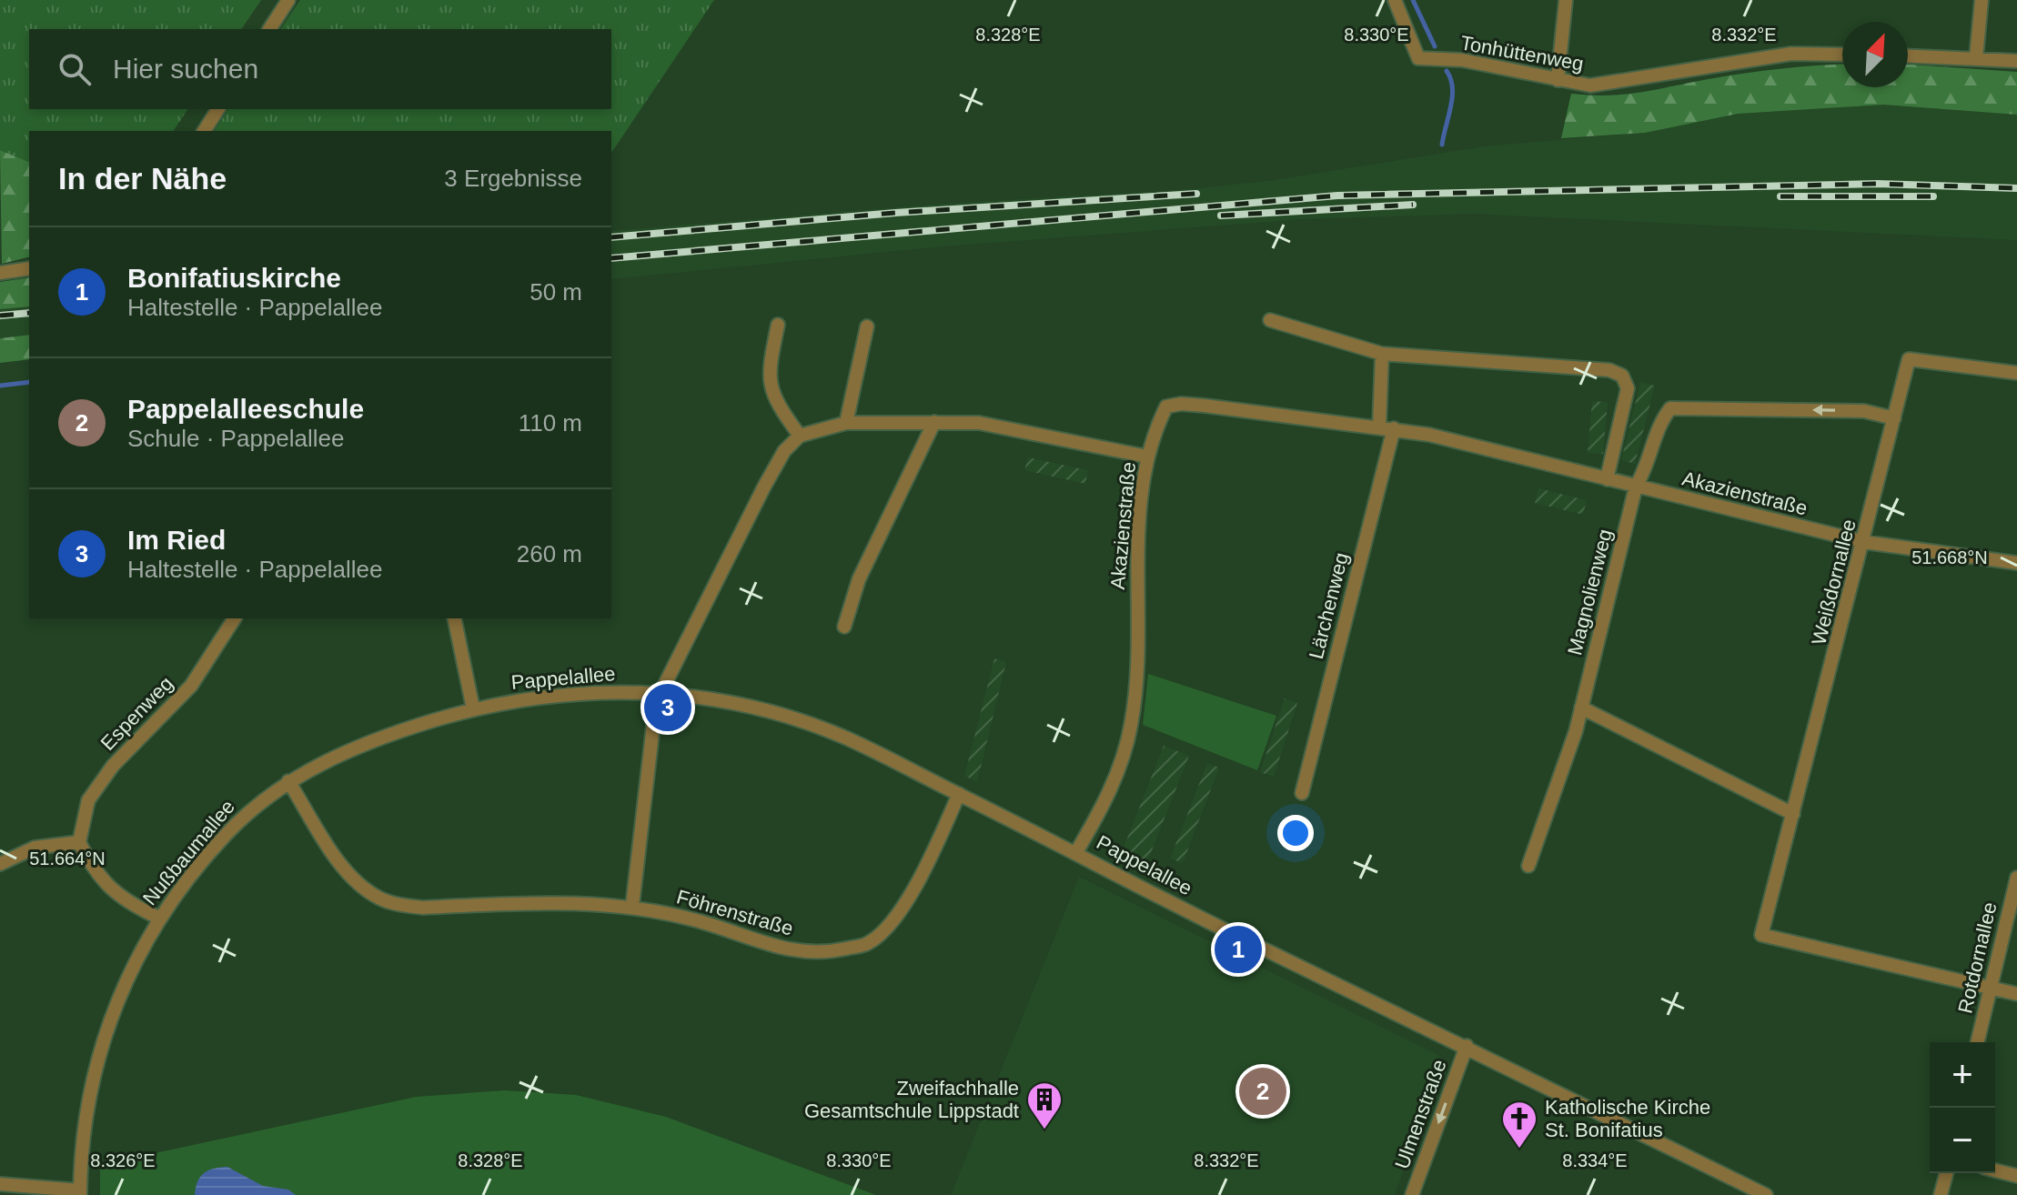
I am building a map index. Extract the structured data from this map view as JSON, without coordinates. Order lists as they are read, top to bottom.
{
  "streets": {
    "street": [
      "Tonhüttenweg",
      "Akazienstraße",
      "Weißdornallee",
      "Magnolienweg",
      "Lärchenweg",
      "Pappelallee",
      "Espenweg",
      "Nußbaumallee",
      "Föhrenstraße",
      "Rotdornallee",
      "Ulmenstraße"
    ]
  },
  "crossings": [
    ["Akazienstraße", "Weißdornallee"],
    ["Akazienstraße", "Magnolienweg"],
    ["Akazienstraße", "Lärchenweg"],
    ["Akazienstraße", "Pappelallee"],
    ["Weißdornallee", "Rotdornallee"],
    ["Pappelallee", "Nußbaumallee"],
    ["Pappelallee", "Föhrenstraße"],
    ["Pappelallee", "Ulmenstraße"],
    ["Nußbaumallee", "Föhrenstraße"]
  ],
  "one_way": ["Ulmenstraße"],
  "places": {
    "building": ["Zweifachhalle Gesamtschule Lippstadt"],
    "church": ["Katholische Kirche St. Bonifatius"]
  },
  "north": "top right",
  "page": {
    "search": "Hier suchen",
    "heading": ["In der Nähe", "3 Ergebnisse"],
    "list": [
      {
        "mark": "1",
        "name": "Bonifatiuskirche",
        "note": "Haltestelle · Pappelallee",
        "value": "50 m"
      },
      {
        "mark": "2",
        "name": "Pappelalleeschule",
        "note": "Schule · Pappelallee",
        "value": "110 m"
      },
      {
        "mark": "3",
        "name": "Im Ried",
        "note": "Haltestelle · Pappelallee",
        "value": "260 m"
      }
    ],
    "pins": ["3", "1", "2"],
    "map_buttons": ["+", "−"]
  },
  "coordinates": [
    "8.328°E",
    "8.330°E",
    "8.332°E",
    "51.668°N",
    "51.664°N",
    "8.326°E",
    "8.334°E"
  ]
}
